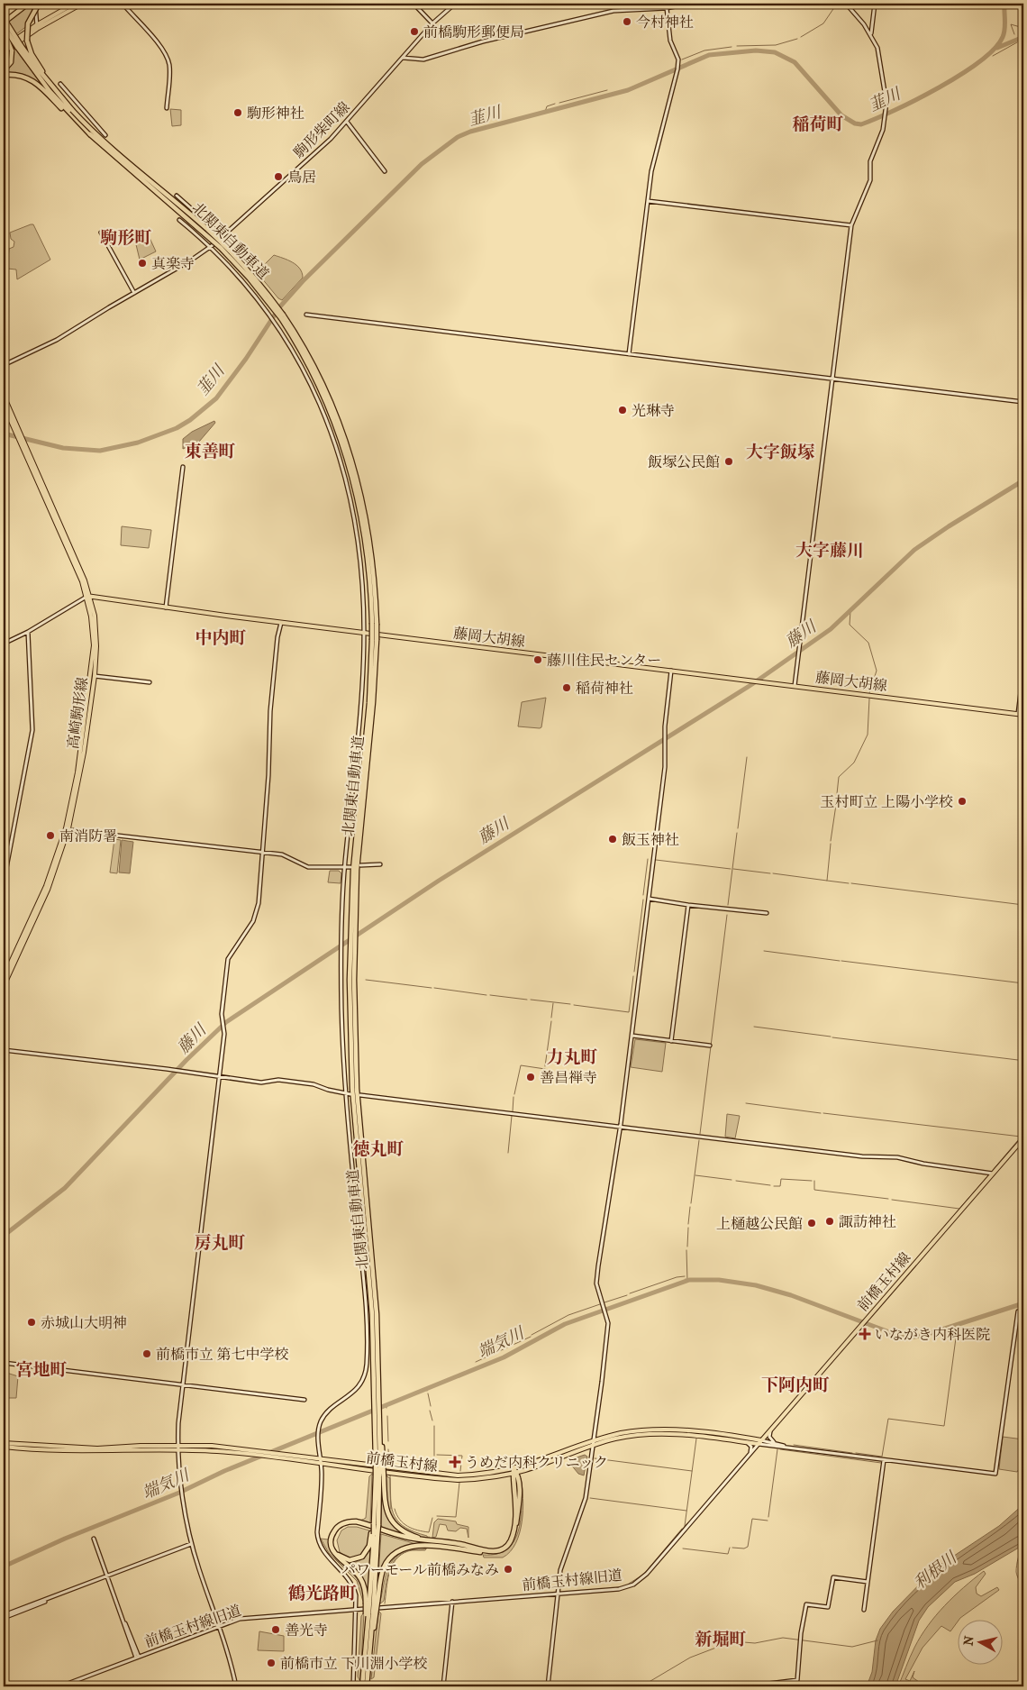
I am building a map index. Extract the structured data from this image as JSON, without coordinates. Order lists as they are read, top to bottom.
{
  "streets": {
    "highway": ["北関東自動車道"],
    "main road": ["藤岡大胡線", "高崎駒形線", "前橋玉村線"],
    "street": ["駒形柴町線", "前橋玉村線旧道"]
  },
  "crossings": [
    ["藤岡大胡線", "高崎駒形線"],
    ["前橋玉村線", "前橋玉村線旧道"]
  ],
  "districts": [
    "稲荷町",
    "駒形町",
    "東善町",
    "大字飯塚",
    "大字藤川",
    "中内町",
    "力丸町",
    "徳丸町",
    "房丸町",
    "宮地町",
    "下阿内町",
    "鶴光路町",
    "新堀町"
  ],
  "water": [
    "韮川",
    "藤川",
    "端気川",
    "利根川"
  ],
  "places": {
    "other": [
      "今村神社",
      "前橋駒形郵便局",
      "駒形神社",
      "鳥居",
      "真楽寺",
      "光琳寺",
      "飯塚公民館",
      "藤川住民センター",
      "稲荷神社",
      "玉村町立 上陽小学校",
      "南消防署",
      "飯玉神社",
      "善昌禅寺",
      "諏訪神社",
      "上樋越公民館",
      "赤城山大明神",
      "前橋市立 第七中学校",
      "パワーモール前橋みなみ",
      "善光寺",
      "前橋市立 下川淵小学校"
    ],
    "health": ["いながき内科医院", "うめだ内科クリニック"]
  },
  "north": "left"
}
